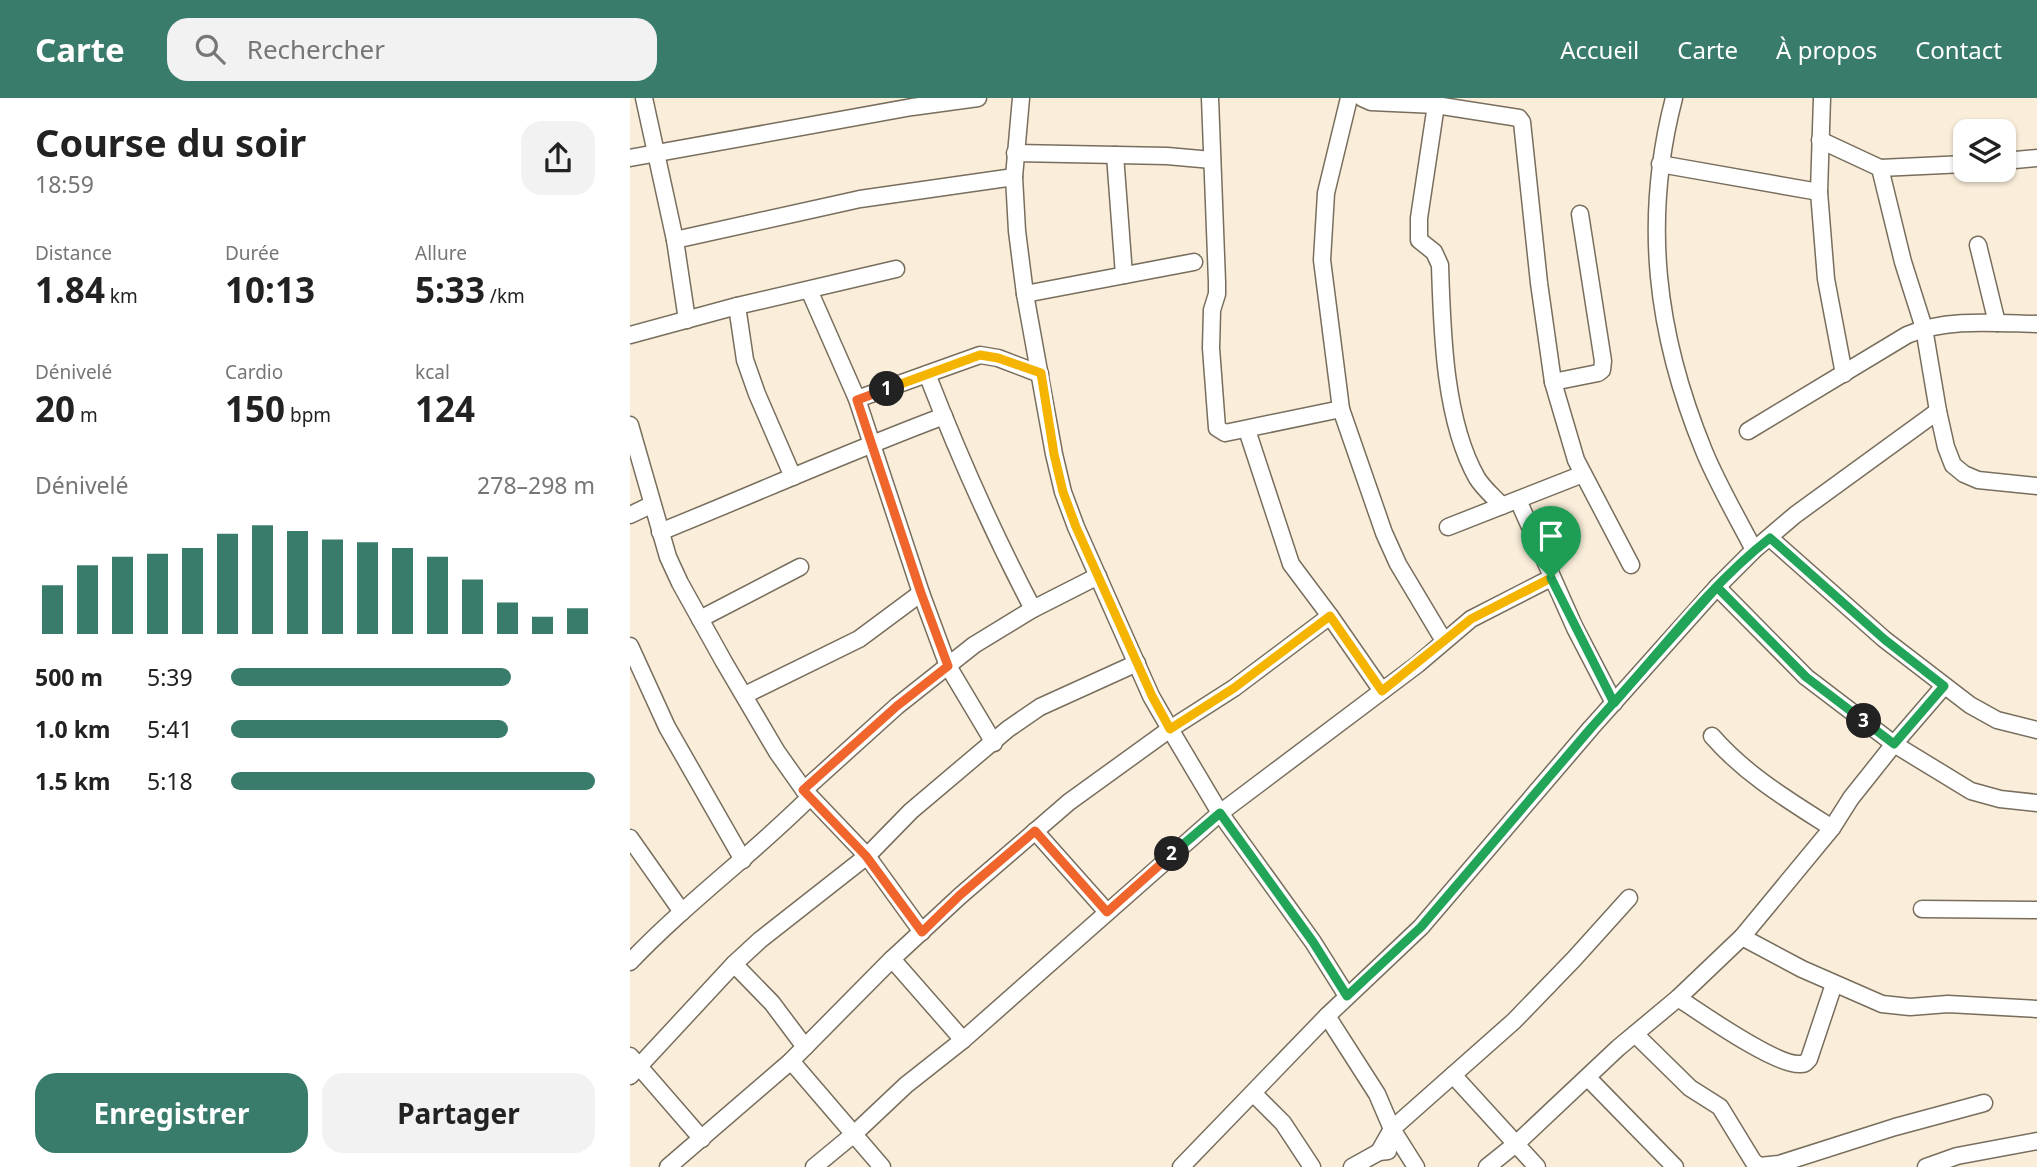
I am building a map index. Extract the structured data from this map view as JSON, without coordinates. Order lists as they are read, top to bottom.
{
  "page": {
    "header": "Carte",
    "search": "Rechercher",
    "nav": [
      "Accueil",
      "Carte",
      "À propos",
      "Contact"
    ],
    "heading": ["Course du soir", "18:59"],
    "stats": [
      ["Distance", "1.84 km"],
      ["Durée", "10:13"],
      ["Allure", "5:33 /km"],
      ["Dénivelé", "20 m"],
      ["Cardio", "150 bpm"],
      ["kcal", "124"]
    ],
    "pins": ["1", "3", "2"],
    "chart": ["Dénivelé", "278–298 m"],
    "list": [
      {
        "name": "500 m",
        "note": "5:39"
      },
      {
        "name": "1.0 km",
        "note": "5:41"
      },
      {
        "name": "1.5 km",
        "note": "5:18"
      }
    ],
    "buttons": ["Enregistrer", "Partager"]
  }
}
